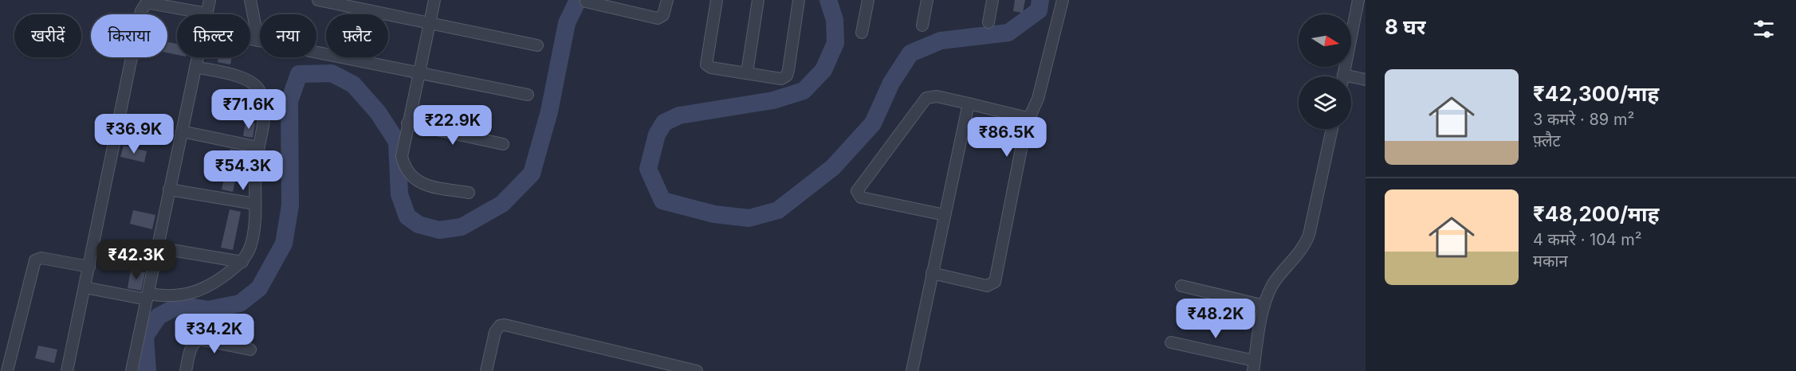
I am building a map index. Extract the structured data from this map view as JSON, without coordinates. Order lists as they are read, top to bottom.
{
  "north": "right",
  "page": {
    "heading": "8 घर",
    "chip": [
      "खरीदें",
      "किराया",
      "फ़िल्टर",
      "नया",
      "फ़्लैट"
    ],
    "list": [
      {
        "name": "₹42,300/माह",
        "note": "3 कमरे · 89 m² · फ़्लैट"
      },
      {
        "name": "₹48,200/माह",
        "note": "4 कमरे · 104 m² · मकान"
      }
    ],
    "price": [
      "₹71.6K",
      "₹22.9K",
      "₹36.9K",
      "₹86.5K",
      "₹54.3K",
      "₹42.3K",
      "₹48.2K",
      "₹34.2K"
    ]
  }
}
